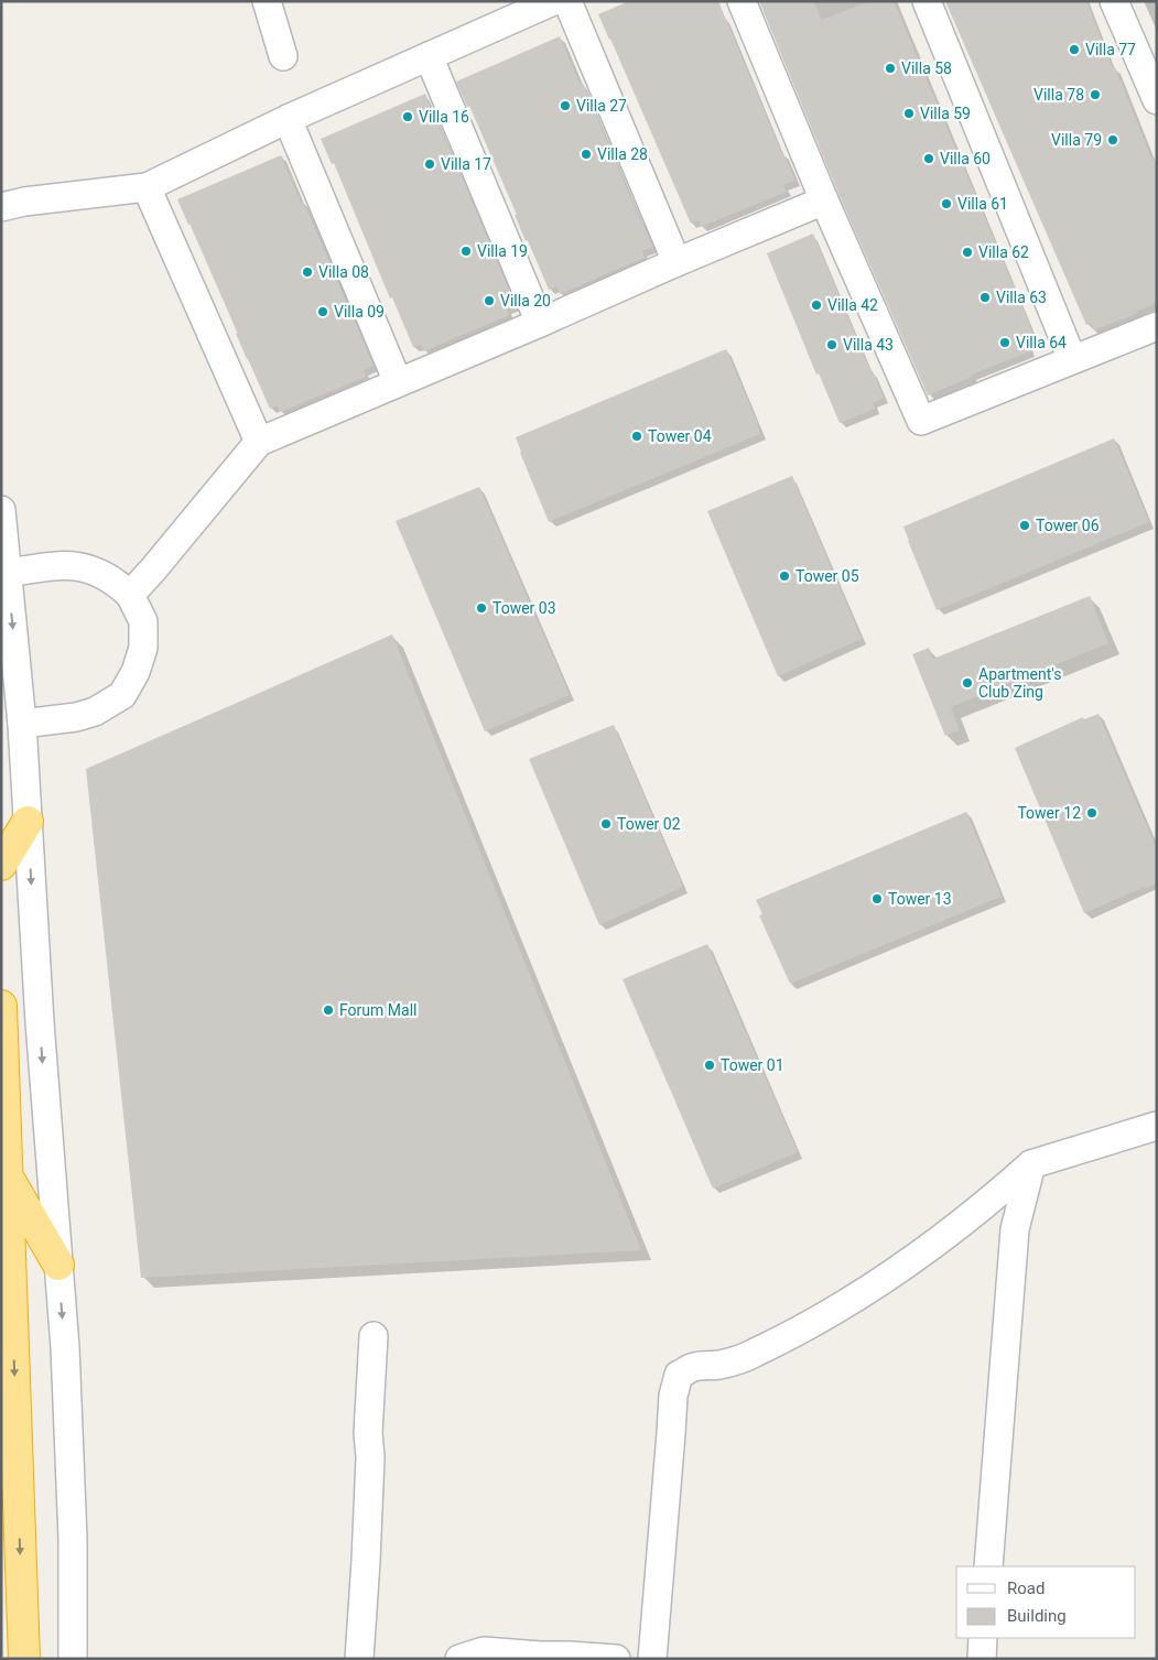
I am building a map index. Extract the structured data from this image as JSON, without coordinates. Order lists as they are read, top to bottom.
{
  "places": [
    "Villa 77",
    "Villa 58",
    "Villa 78",
    "Villa 27",
    "Villa 59",
    "Villa 16",
    "Villa 79",
    "Villa 28",
    "Villa 60",
    "Villa 17",
    "Villa 61",
    "Villa 19",
    "Villa 62",
    "Villa 08",
    "Villa 63",
    "Villa 20",
    "Villa 42",
    "Villa 09",
    "Villa 64",
    "Villa 43",
    "Tower 04",
    "Tower 06",
    "Tower 05",
    "Tower 03",
    "Apartment's Club Zing",
    "Tower 12",
    "Tower 02",
    "Tower 13",
    "Forum Mall",
    "Tower 01"
  ],
  "legend": ["Road", "Building"]
}
